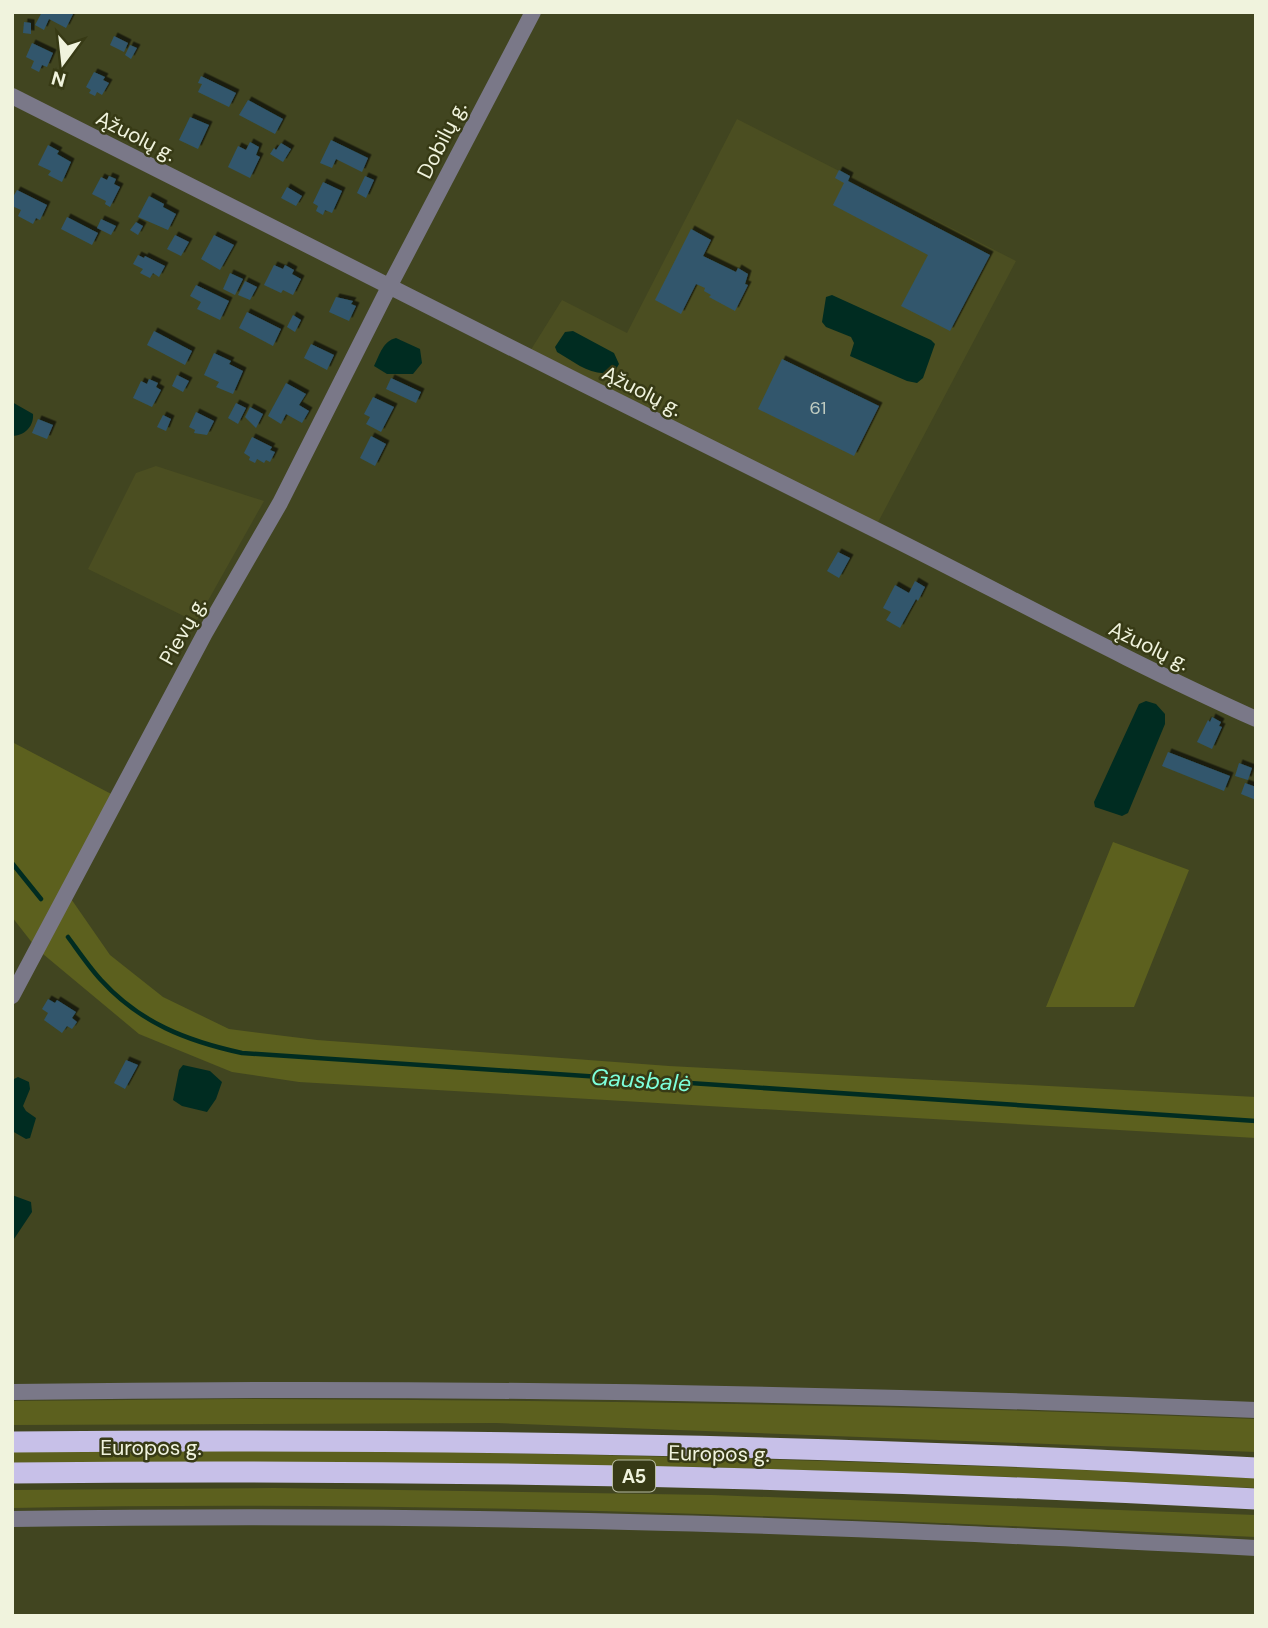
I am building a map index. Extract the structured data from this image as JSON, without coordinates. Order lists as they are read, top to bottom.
{
  "streets": {
    "highway": ["Europos g.", "A5"],
    "street": ["Ąžuolų g.", "Dobilų g.", "Pievų g."]
  },
  "crossings": [
    ["Ąžuolų g.", "Dobilų g."],
    ["Ąžuolų g.", "Pievų g."],
    ["Dobilų g.", "Pievų g."]
  ],
  "water": ["Gausbalė"],
  "house_numbers": ["61"],
  "north": "bottom"
}
